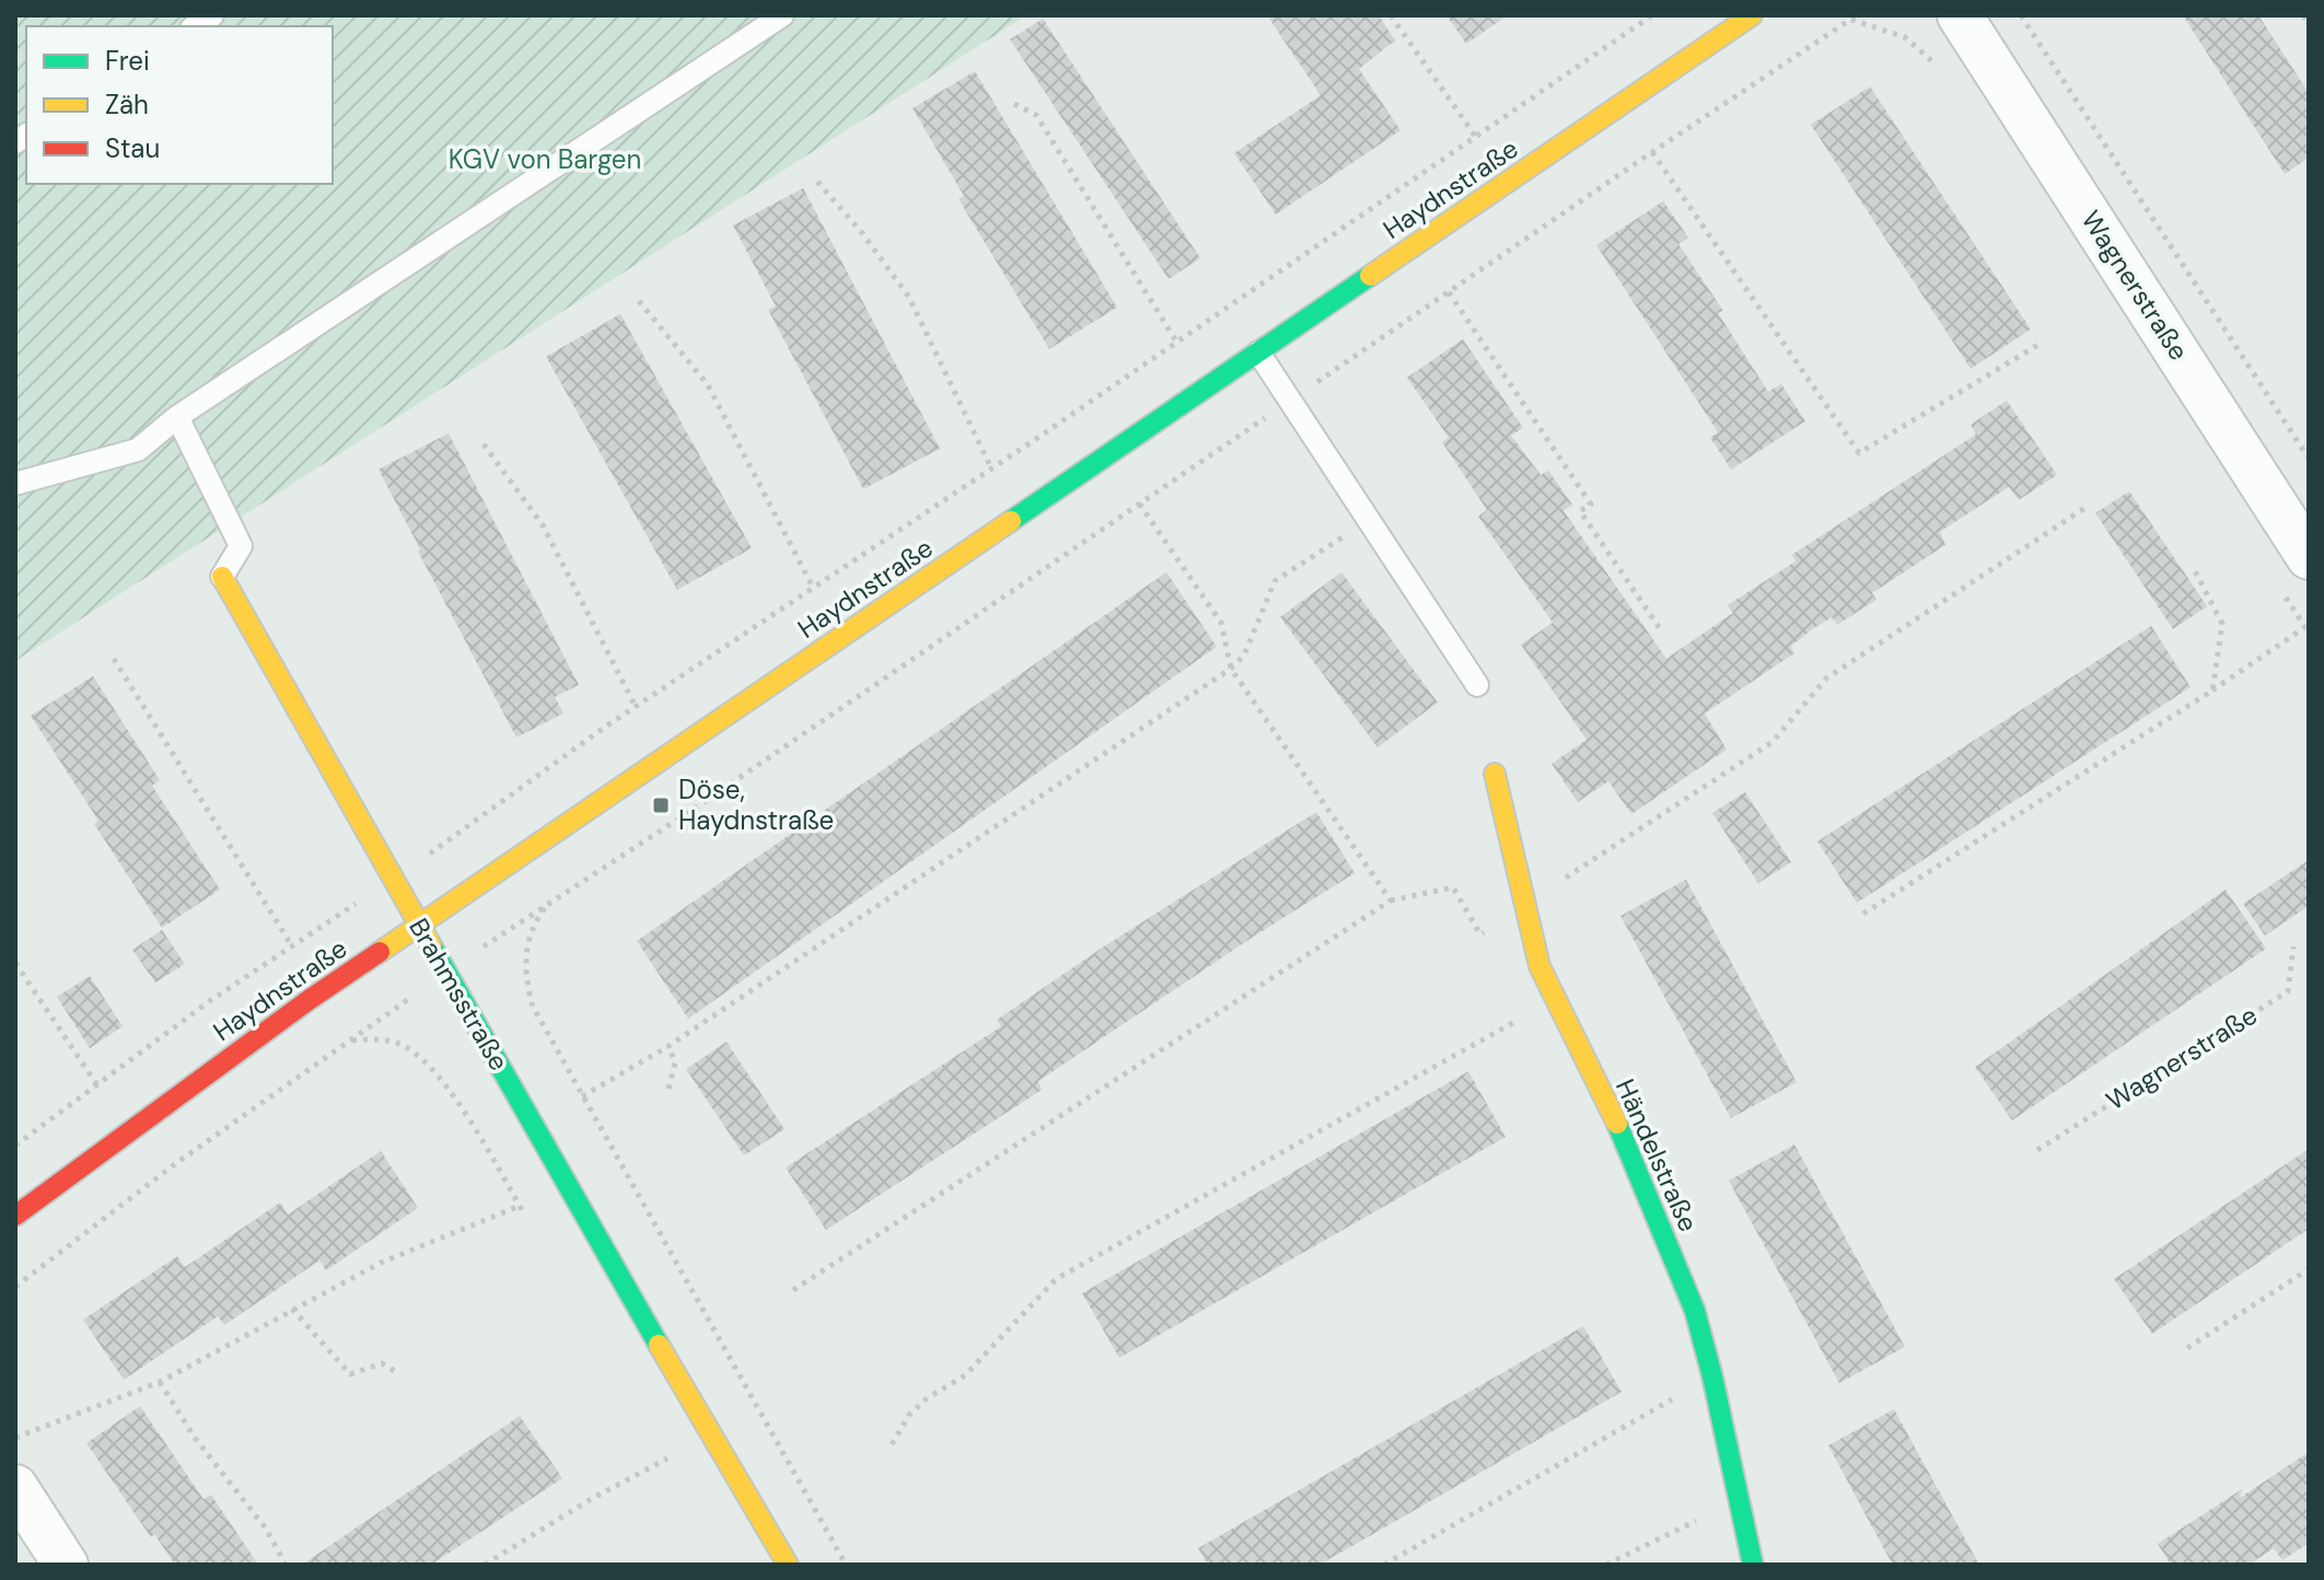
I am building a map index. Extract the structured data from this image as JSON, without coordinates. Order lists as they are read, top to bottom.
{
  "streets": {
    "street": [
      "Haydnstraße",
      "Wagnerstraße",
      "Brahmsstraße",
      "Händelstraße"
    ]
  },
  "crossings": [
    ["Haydnstraße", "Brahmsstraße"]
  ],
  "parks": ["KGV von Bargen"],
  "places": {
    "transit": ["Döse, Haydnstraße"]
  },
  "legend": ["Frei", "Zäh", "Stau"]
}
